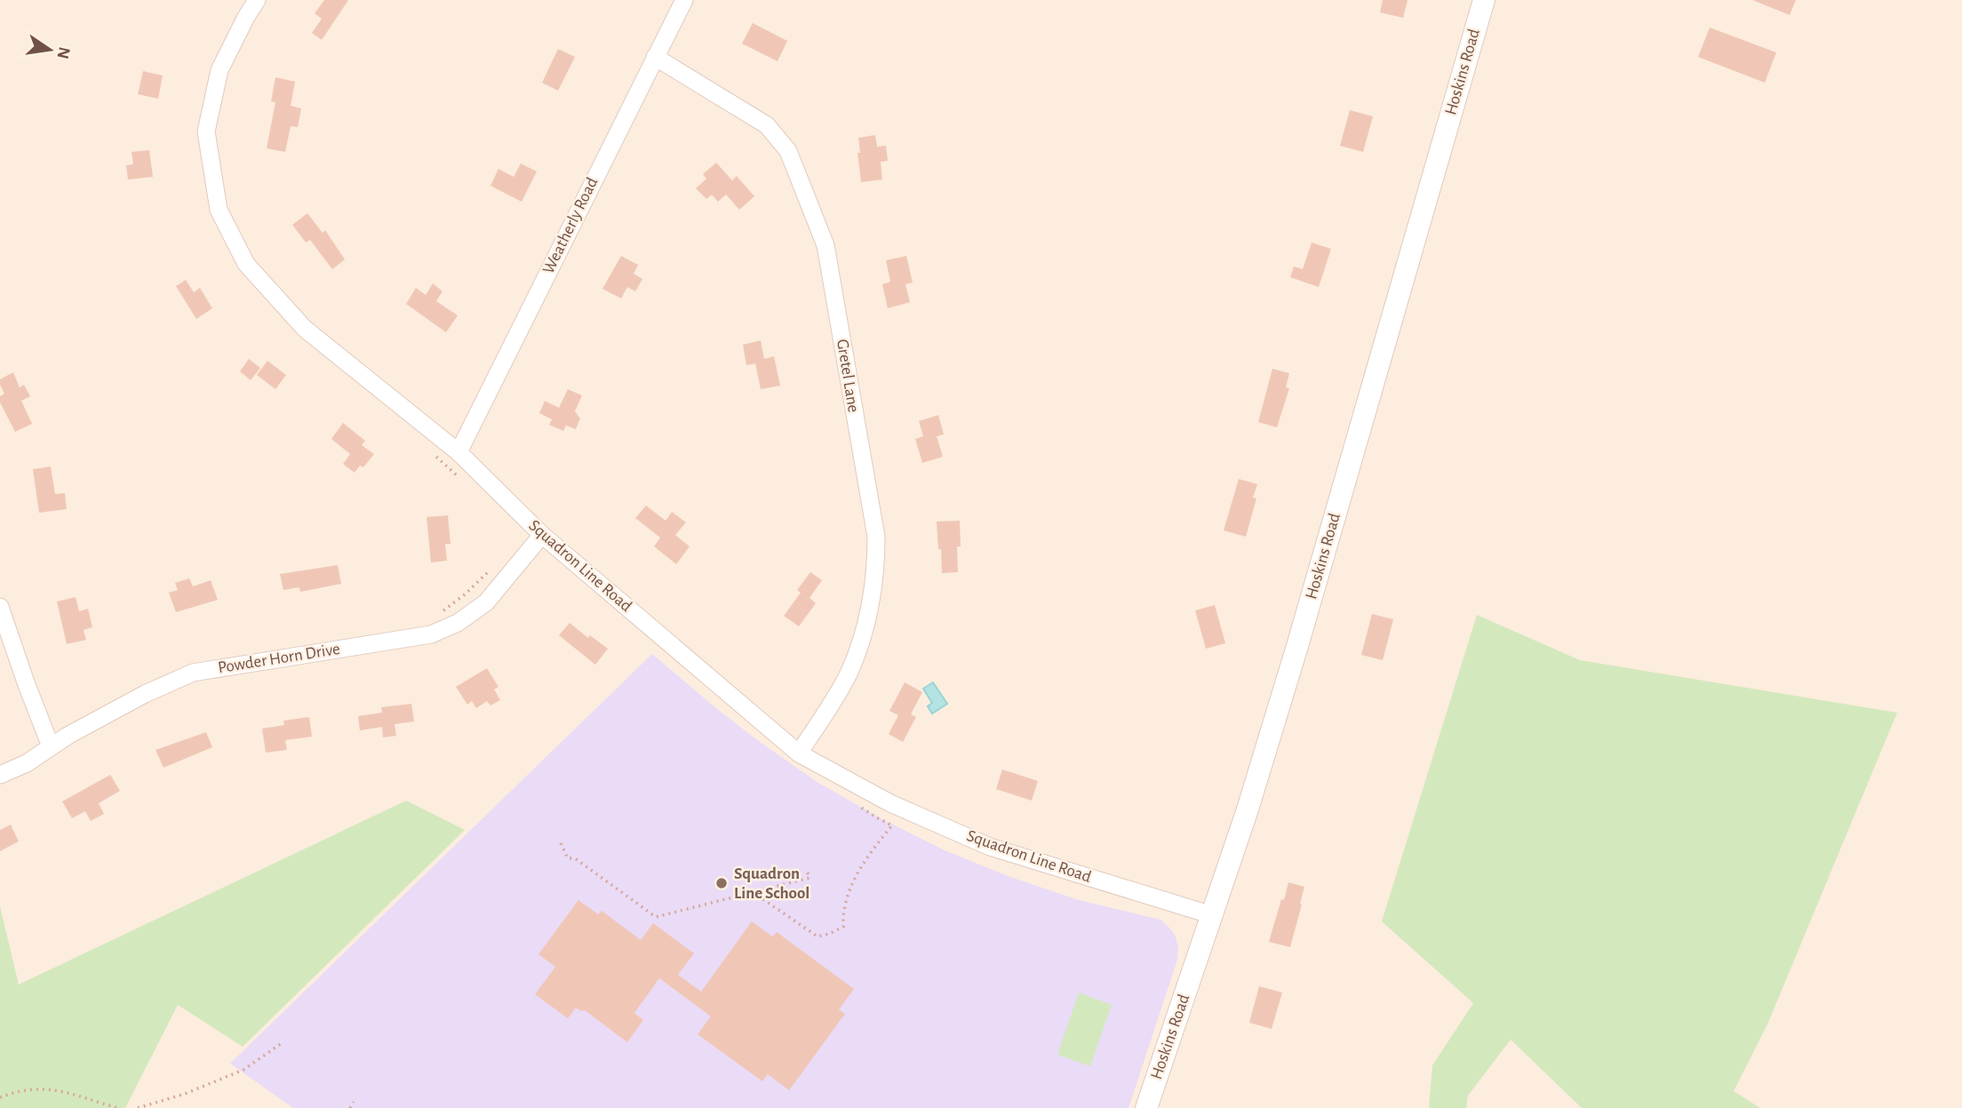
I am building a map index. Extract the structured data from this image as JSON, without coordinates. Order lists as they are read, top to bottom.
{
  "streets": {
    "street": [
      "Hoskins Road",
      "Weatherly Road",
      "Gretel Lane",
      "Squadron Line Road",
      "Powder Horn Drive"
    ]
  },
  "crossings": [
    ["Hoskins Road", "Squadron Line Road"],
    ["Weatherly Road", "Gretel Lane"],
    ["Weatherly Road", "Squadron Line Road"],
    ["Gretel Lane", "Squadron Line Road"],
    ["Squadron Line Road", "Powder Horn Drive"]
  ],
  "places": ["Squadron Line School"],
  "north": "right"
}
